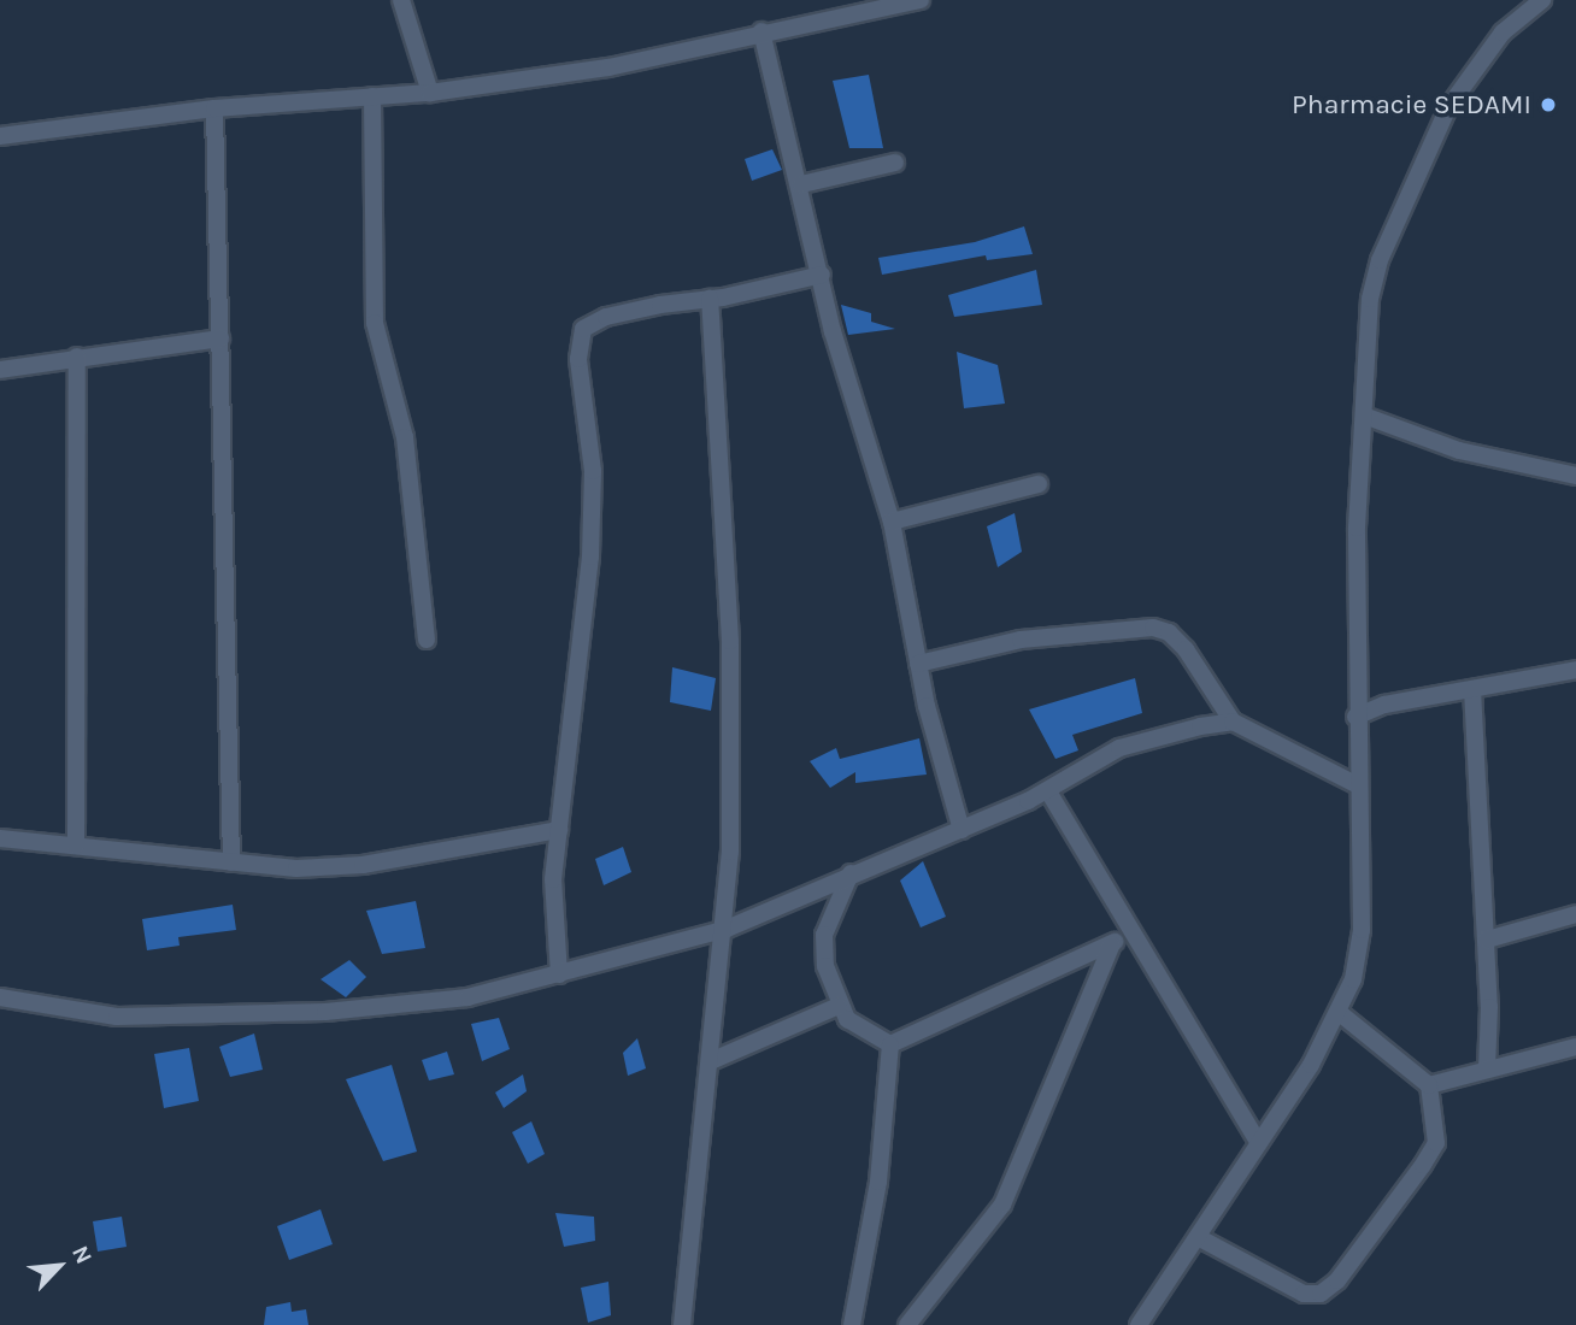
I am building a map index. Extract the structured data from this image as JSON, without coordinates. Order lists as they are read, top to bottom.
{
  "places": ["Pharmacie SEDAMI"],
  "north": "top right"
}
